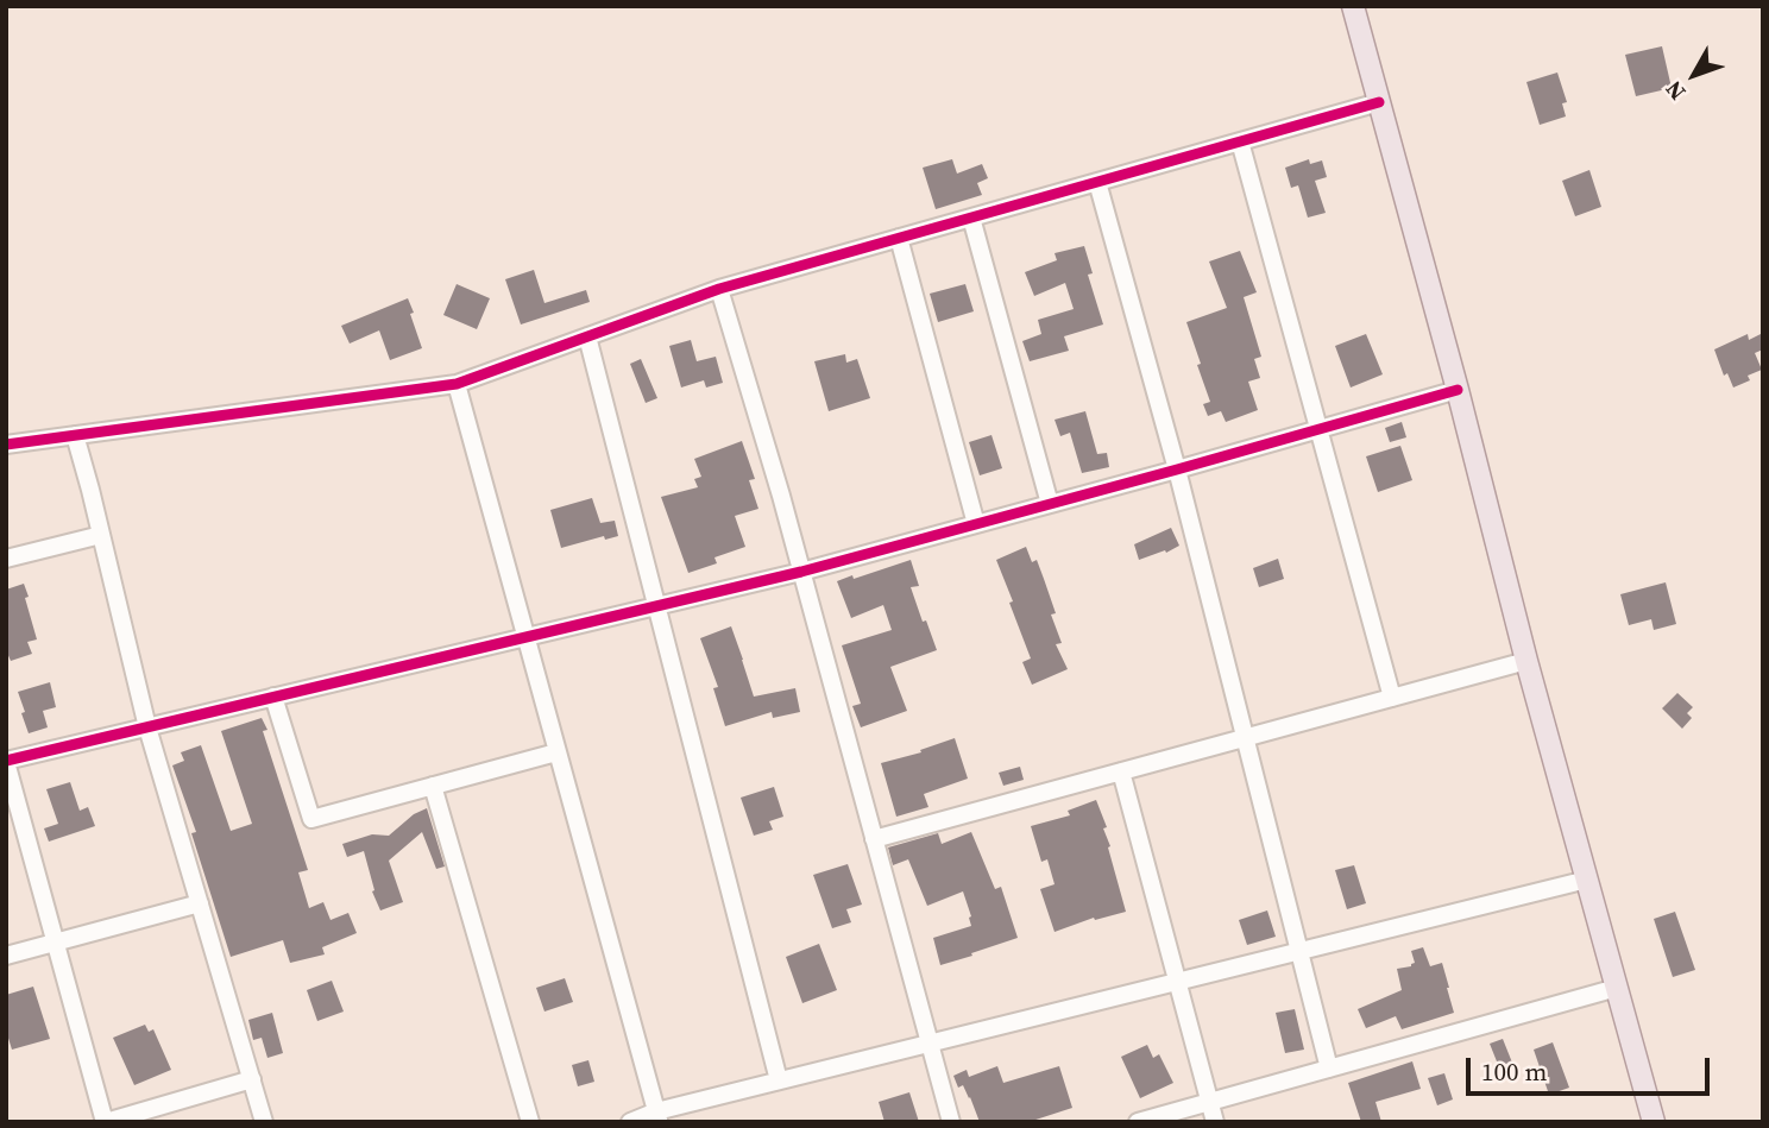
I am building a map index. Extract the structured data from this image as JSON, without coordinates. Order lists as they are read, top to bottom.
{
  "scale_bar": "100 m",
  "north": "bottom left"
}
